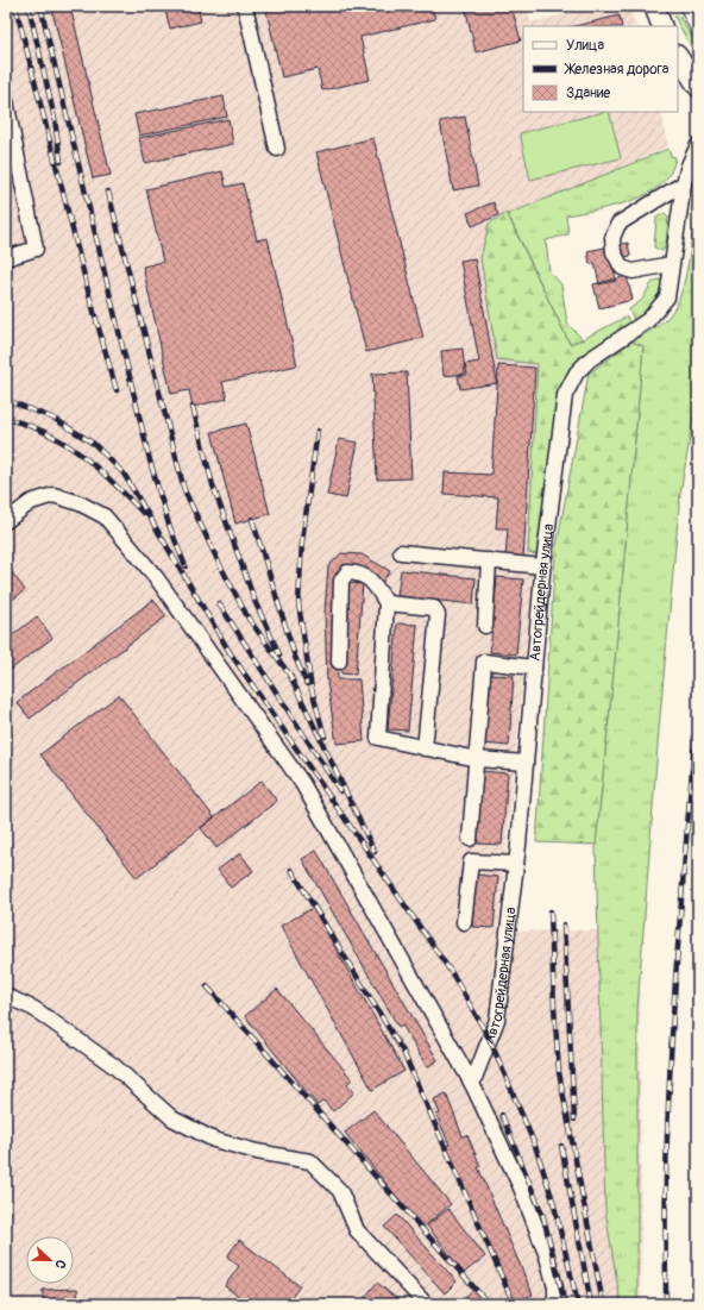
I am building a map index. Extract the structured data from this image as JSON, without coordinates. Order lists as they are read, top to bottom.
{
  "streets": {
    "street": ["Автогрейдерная улица"]
  },
  "legend": ["Улица", "Железная дорога", "Здание"],
  "north": "right"
}
